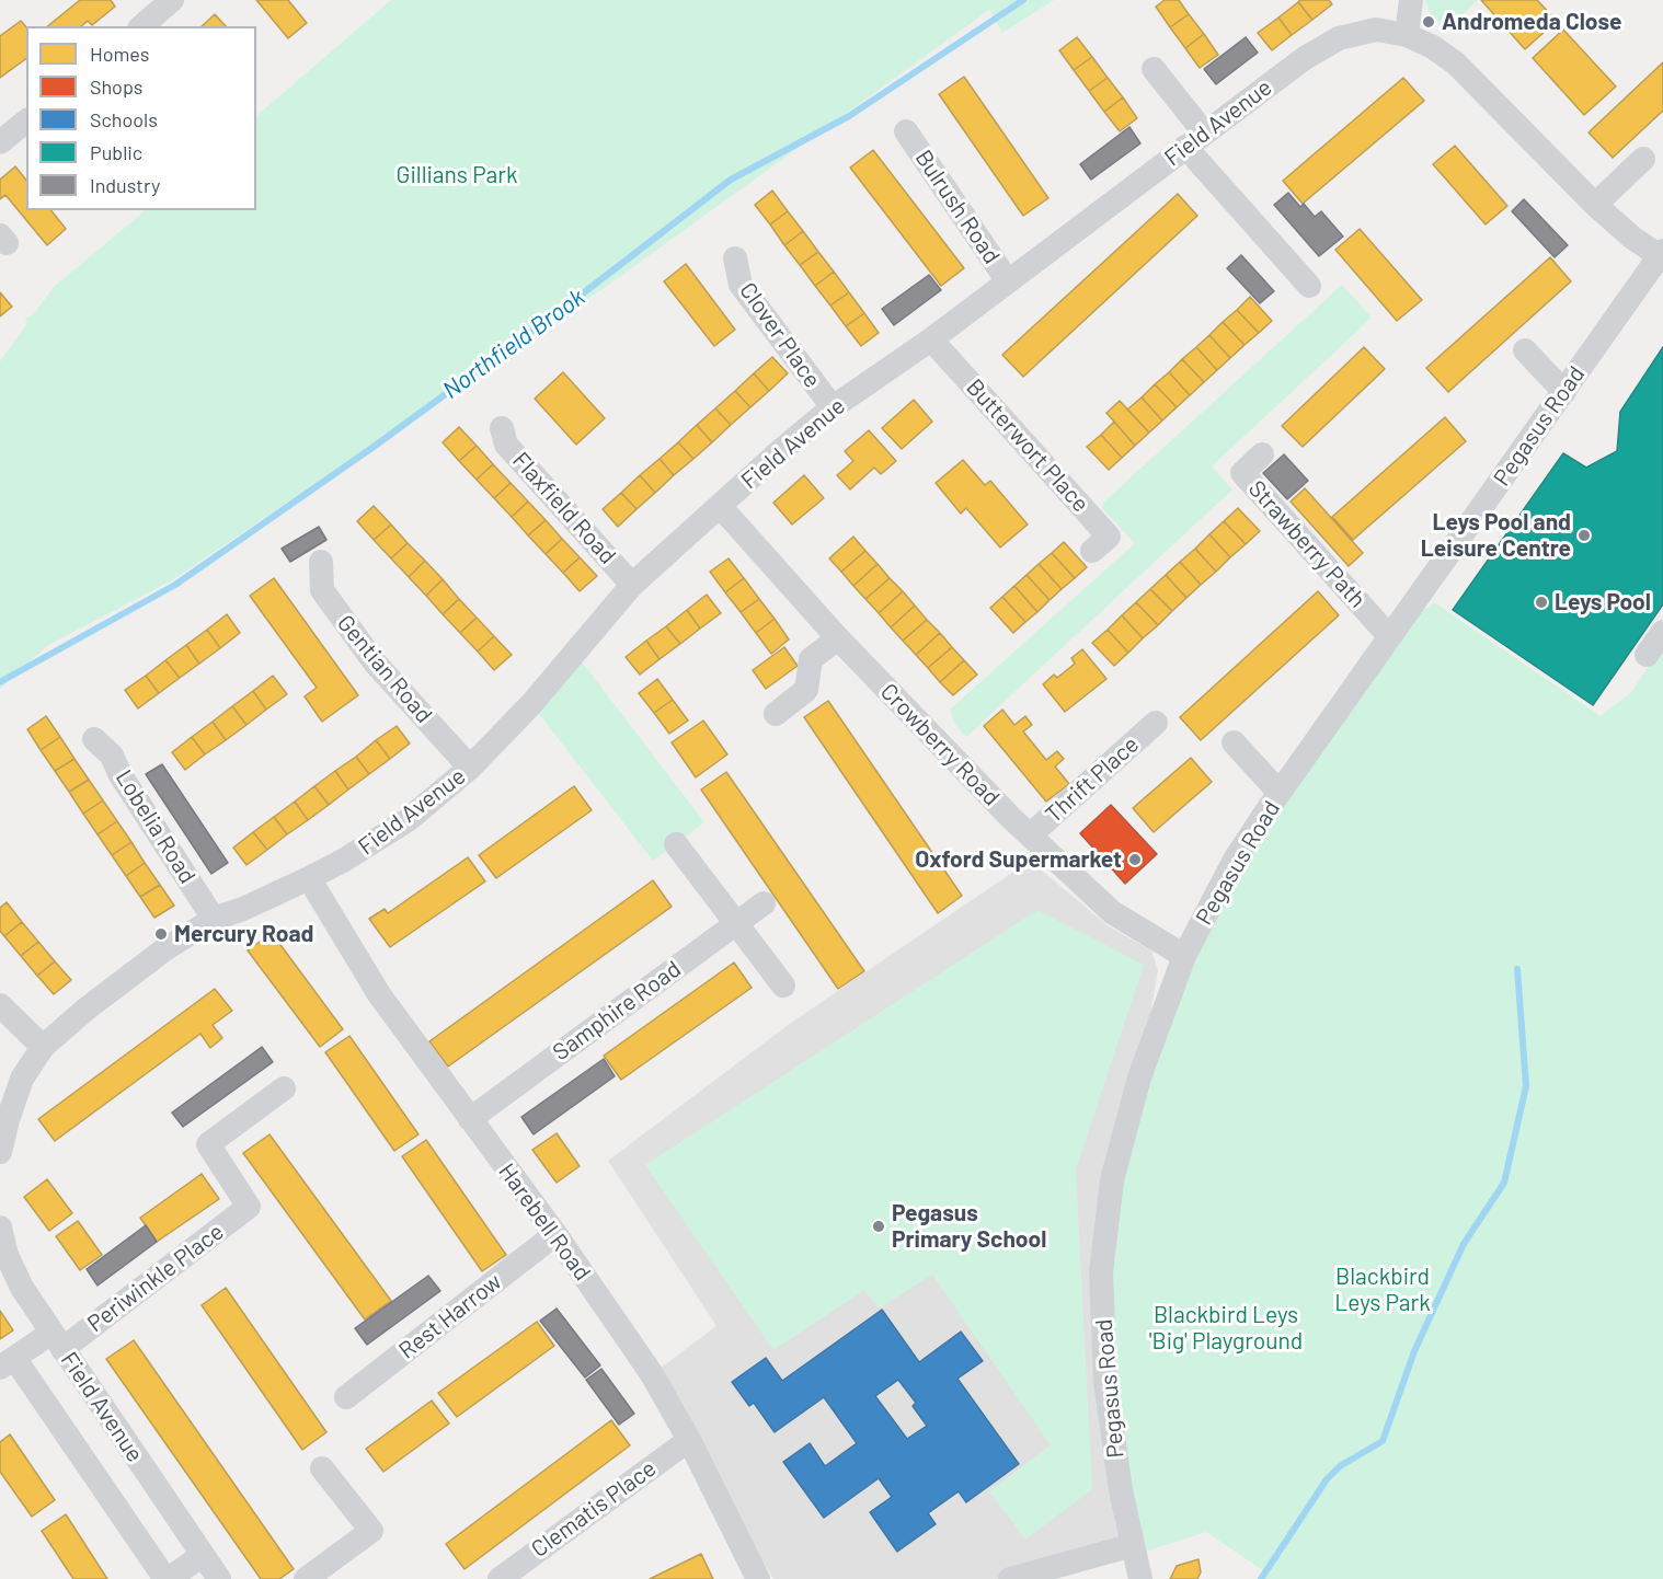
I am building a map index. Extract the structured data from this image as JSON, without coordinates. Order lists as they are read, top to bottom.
{
  "streets": {
    "street": [
      "Field Avenue",
      "Bulrush Road",
      "Clover Place",
      "Pegasus Road",
      "Butterwort Place",
      "Flaxfield Road",
      "Strawberry Path",
      "Gentian Road",
      "Crowberry Road",
      "Thrift Place",
      "Lobelia Road",
      "Samphire Road",
      "Harebell Road",
      "Periwinkle Place",
      "Rest Harrow",
      "Clematis Place"
    ]
  },
  "crossings": [
    ["Field Avenue", "Bulrush Road"],
    ["Field Avenue", "Clover Place"],
    ["Field Avenue", "Pegasus Road"],
    ["Field Avenue", "Butterwort Place"],
    ["Field Avenue", "Flaxfield Road"],
    ["Field Avenue", "Gentian Road"],
    ["Field Avenue", "Crowberry Road"],
    ["Field Avenue", "Lobelia Road"],
    ["Field Avenue", "Harebell Road"],
    ["Field Avenue", "Periwinkle Place"],
    ["Pegasus Road", "Strawberry Path"],
    ["Pegasus Road", "Crowberry Road"],
    ["Crowberry Road", "Thrift Place"],
    ["Samphire Road", "Harebell Road"],
    ["Harebell Road", "Rest Harrow"],
    ["Harebell Road", "Clematis Place"]
  ],
  "water": ["Northfield Brook"],
  "parks": ["Gillians Park", "Blackbird Leys Park", "Blackbird Leys 'Big' Playground"],
  "places": [
    "Andromeda Close",
    "Leys Pool and Leisure Centre",
    "Leys Pool",
    "Oxford Supermarket",
    "Mercury Road",
    "Pegasus Primary School"
  ],
  "legend": [
    "Homes",
    "Shops",
    "Schools",
    "Public",
    "Industry"
  ]
}
